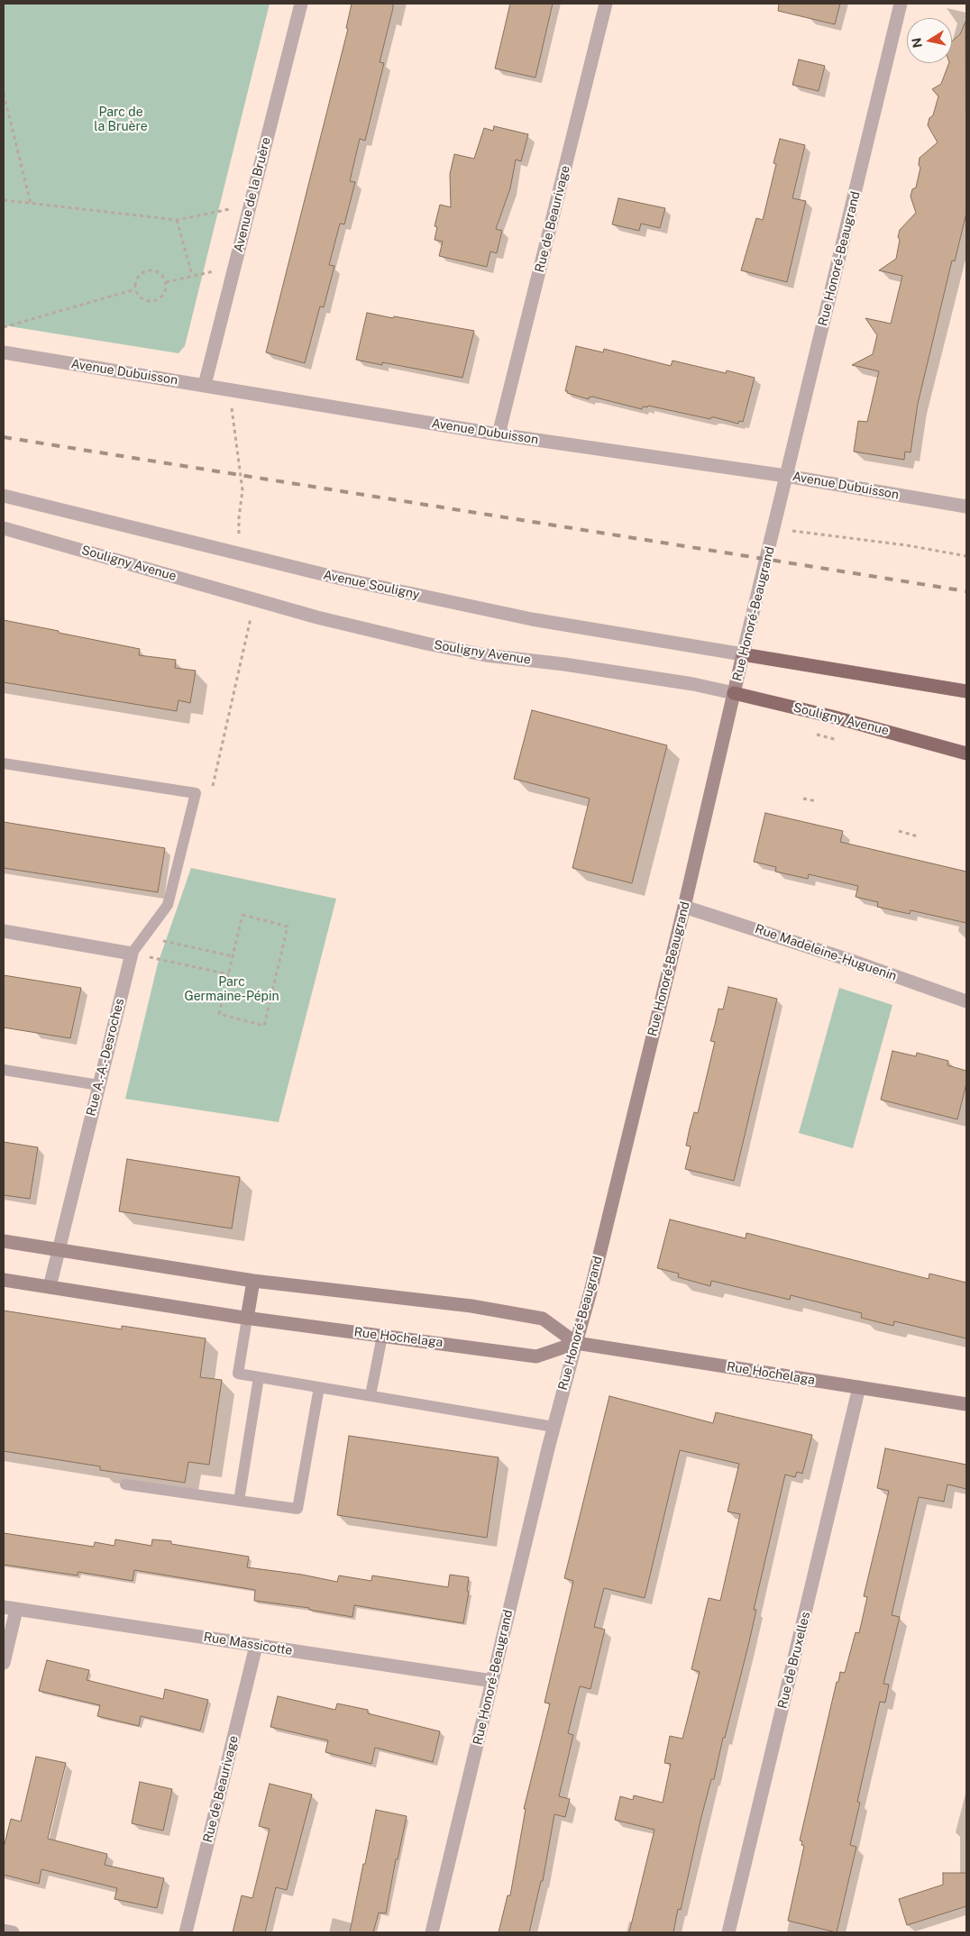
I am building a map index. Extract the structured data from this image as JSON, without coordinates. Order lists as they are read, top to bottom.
{
  "streets": {
    "highway": ["Souligny Avenue"],
    "main road": ["Rue Honoré-Beaugrand", "Rue Hochelaga"],
    "street": [
      "Avenue de la Bruère",
      "Rue de Beaurivage",
      "Avenue Dubuisson",
      "Avenue Souligny",
      "Rue Madeleine-Huguenin",
      "Rue A.-A.-Desroches",
      "Rue Massicotte",
      "Rue de Bruxelles"
    ]
  },
  "crossings": [
    ["Avenue de la Bruère", "Avenue Dubuisson"],
    ["Rue de Beaurivage", "Avenue Dubuisson"],
    ["Rue de Beaurivage", "Rue Massicotte"],
    ["Rue Honoré-Beaugrand", "Avenue Dubuisson"],
    ["Rue Honoré-Beaugrand", "Souligny Avenue"],
    ["Rue Honoré-Beaugrand", "Avenue Souligny"],
    ["Rue Honoré-Beaugrand", "Rue Madeleine-Huguenin"],
    ["Rue Honoré-Beaugrand", "Rue Hochelaga"],
    ["Rue Honoré-Beaugrand", "Rue Massicotte"],
    ["Rue A.-A.-Desroches", "Rue Hochelaga"],
    ["Rue Hochelaga", "Rue de Bruxelles"]
  ],
  "parks": ["Parc de la Bruère", "Parc Germaine-Pépin"],
  "north": "left"
}
